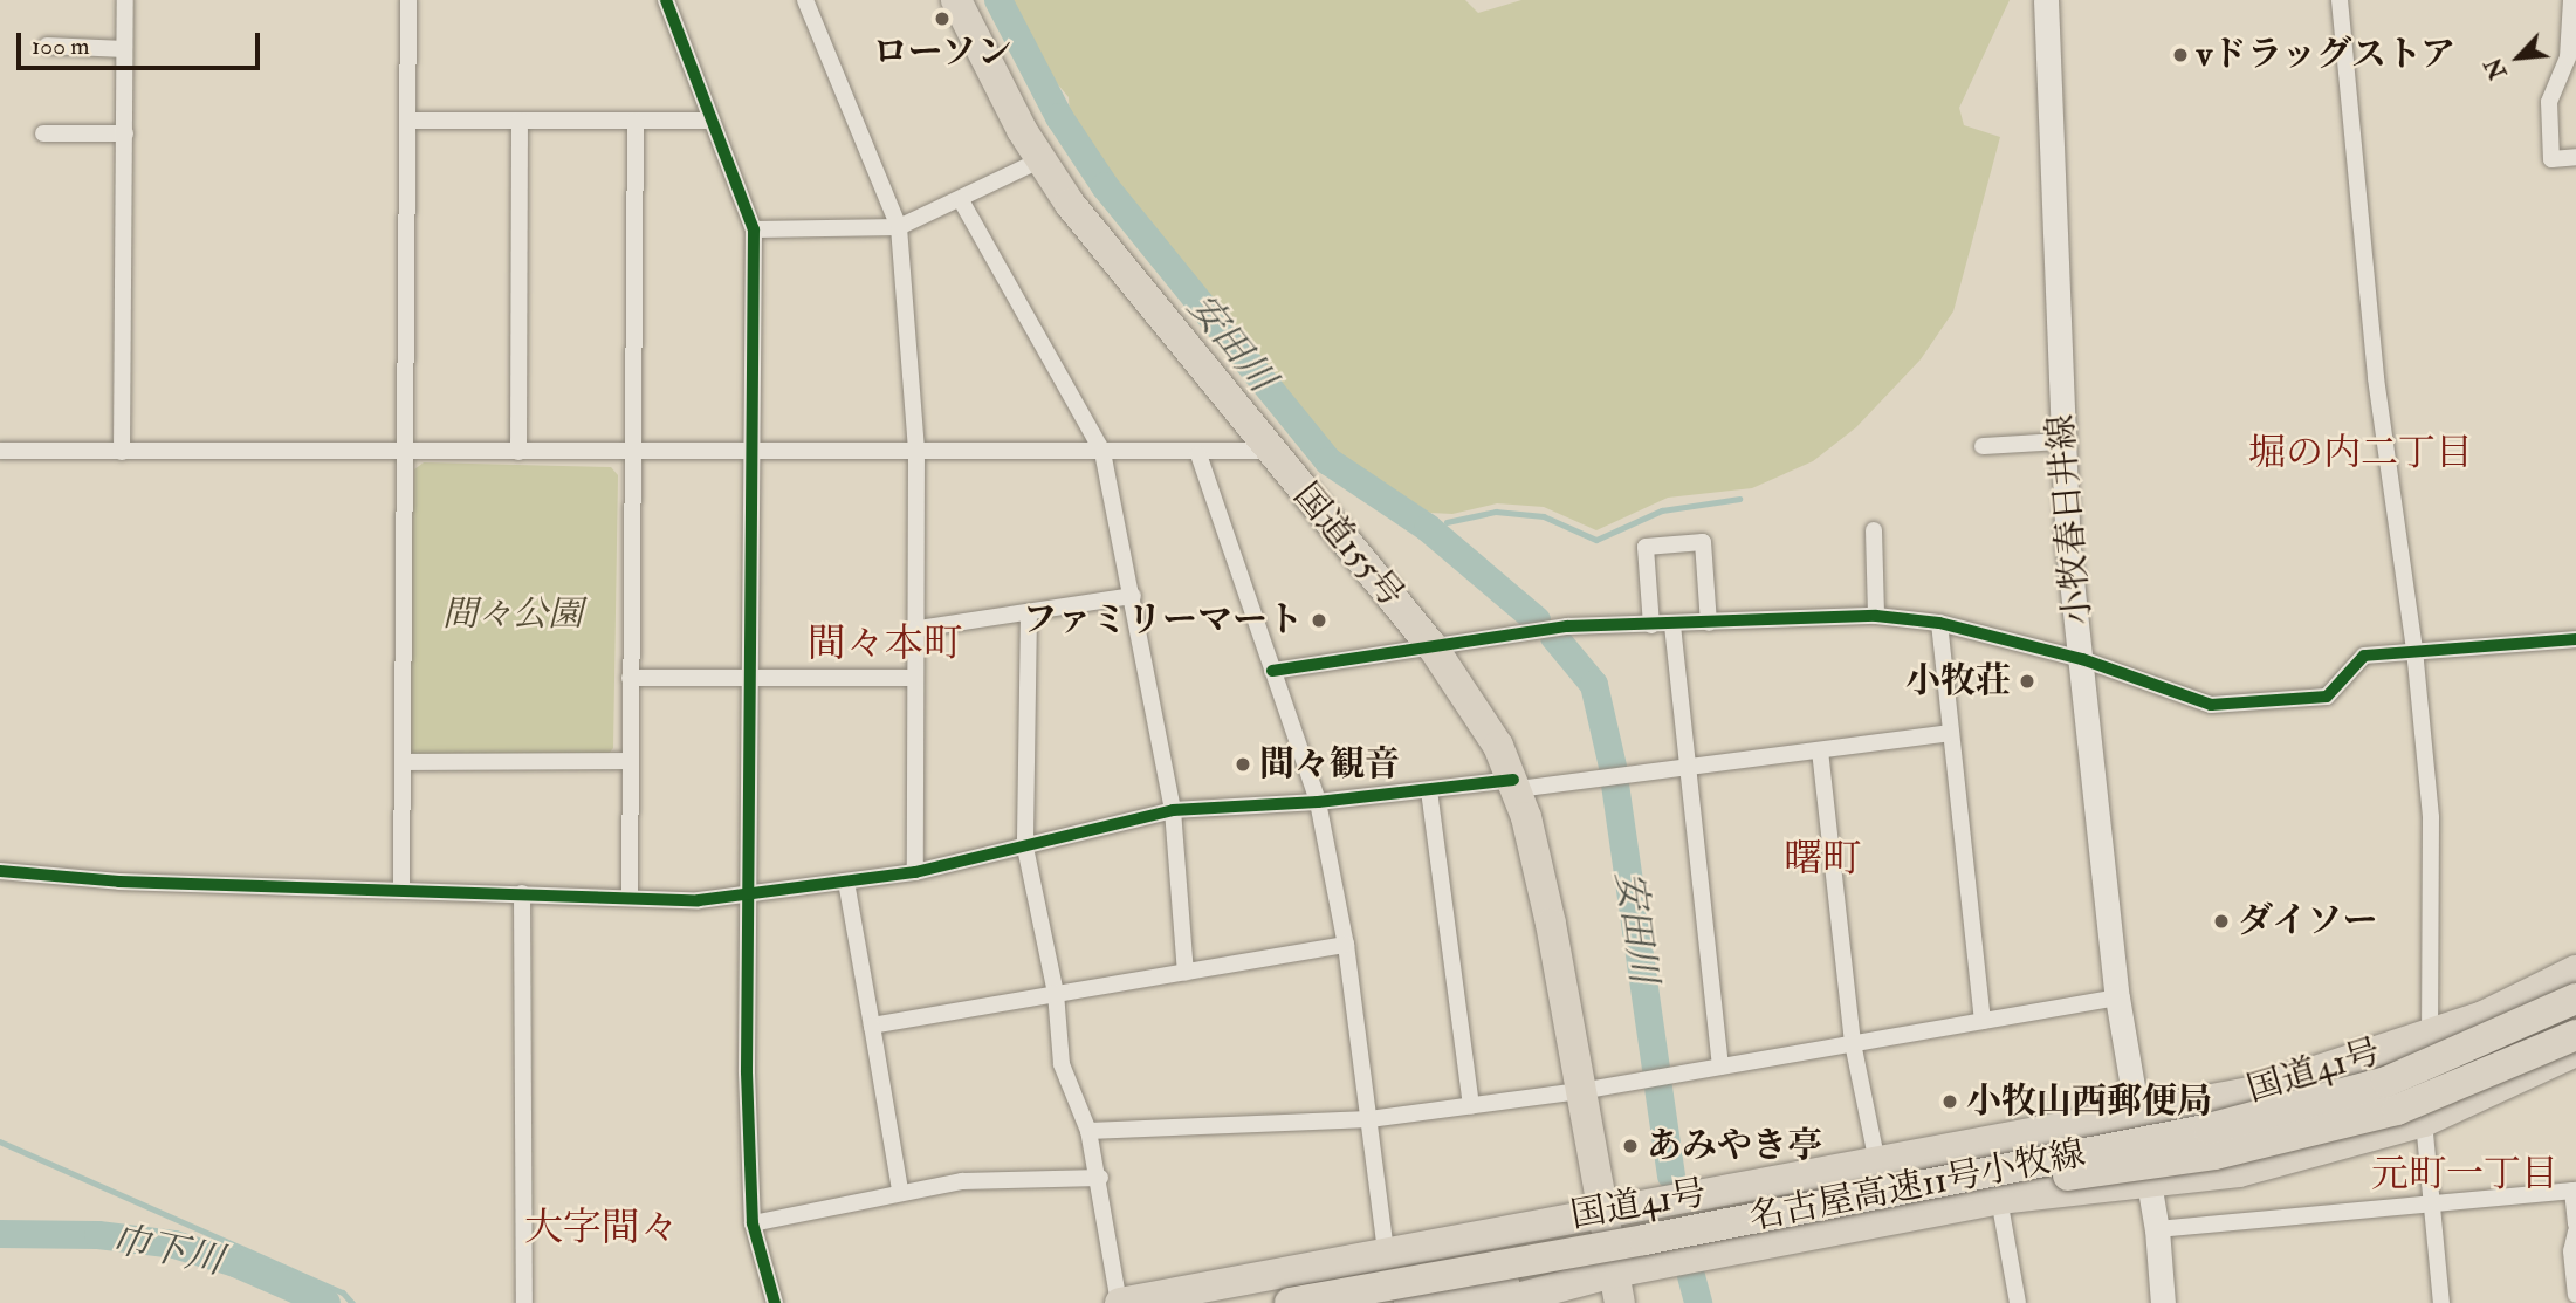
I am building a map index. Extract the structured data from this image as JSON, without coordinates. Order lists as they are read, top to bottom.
{
  "streets": {
    "highway": ["国道155号", "国道41号", "名古屋高速11号小牧線"],
    "main road": ["小牧春日井線"]
  },
  "crossings": [
    ["小牧春日井線", "国道41号"],
    ["国道155号", "国道41号"],
    ["国道41号", "名古屋高速11号小牧線"]
  ],
  "districts": [
    "堀の内二丁目",
    "間々本町",
    "曙町",
    "元町一丁目",
    "大字間々"
  ],
  "water": ["安田川", "巾下川"],
  "parks": ["間々公園"],
  "places": [
    "ローソン",
    "vドラッグストア",
    "ファミリーマート",
    "小牧荘",
    "間々観音",
    "ダイソー",
    "小牧山西郵便局",
    "あみやき亭"
  ],
  "scale_bar": "100 m",
  "north": "bottom left"
}
